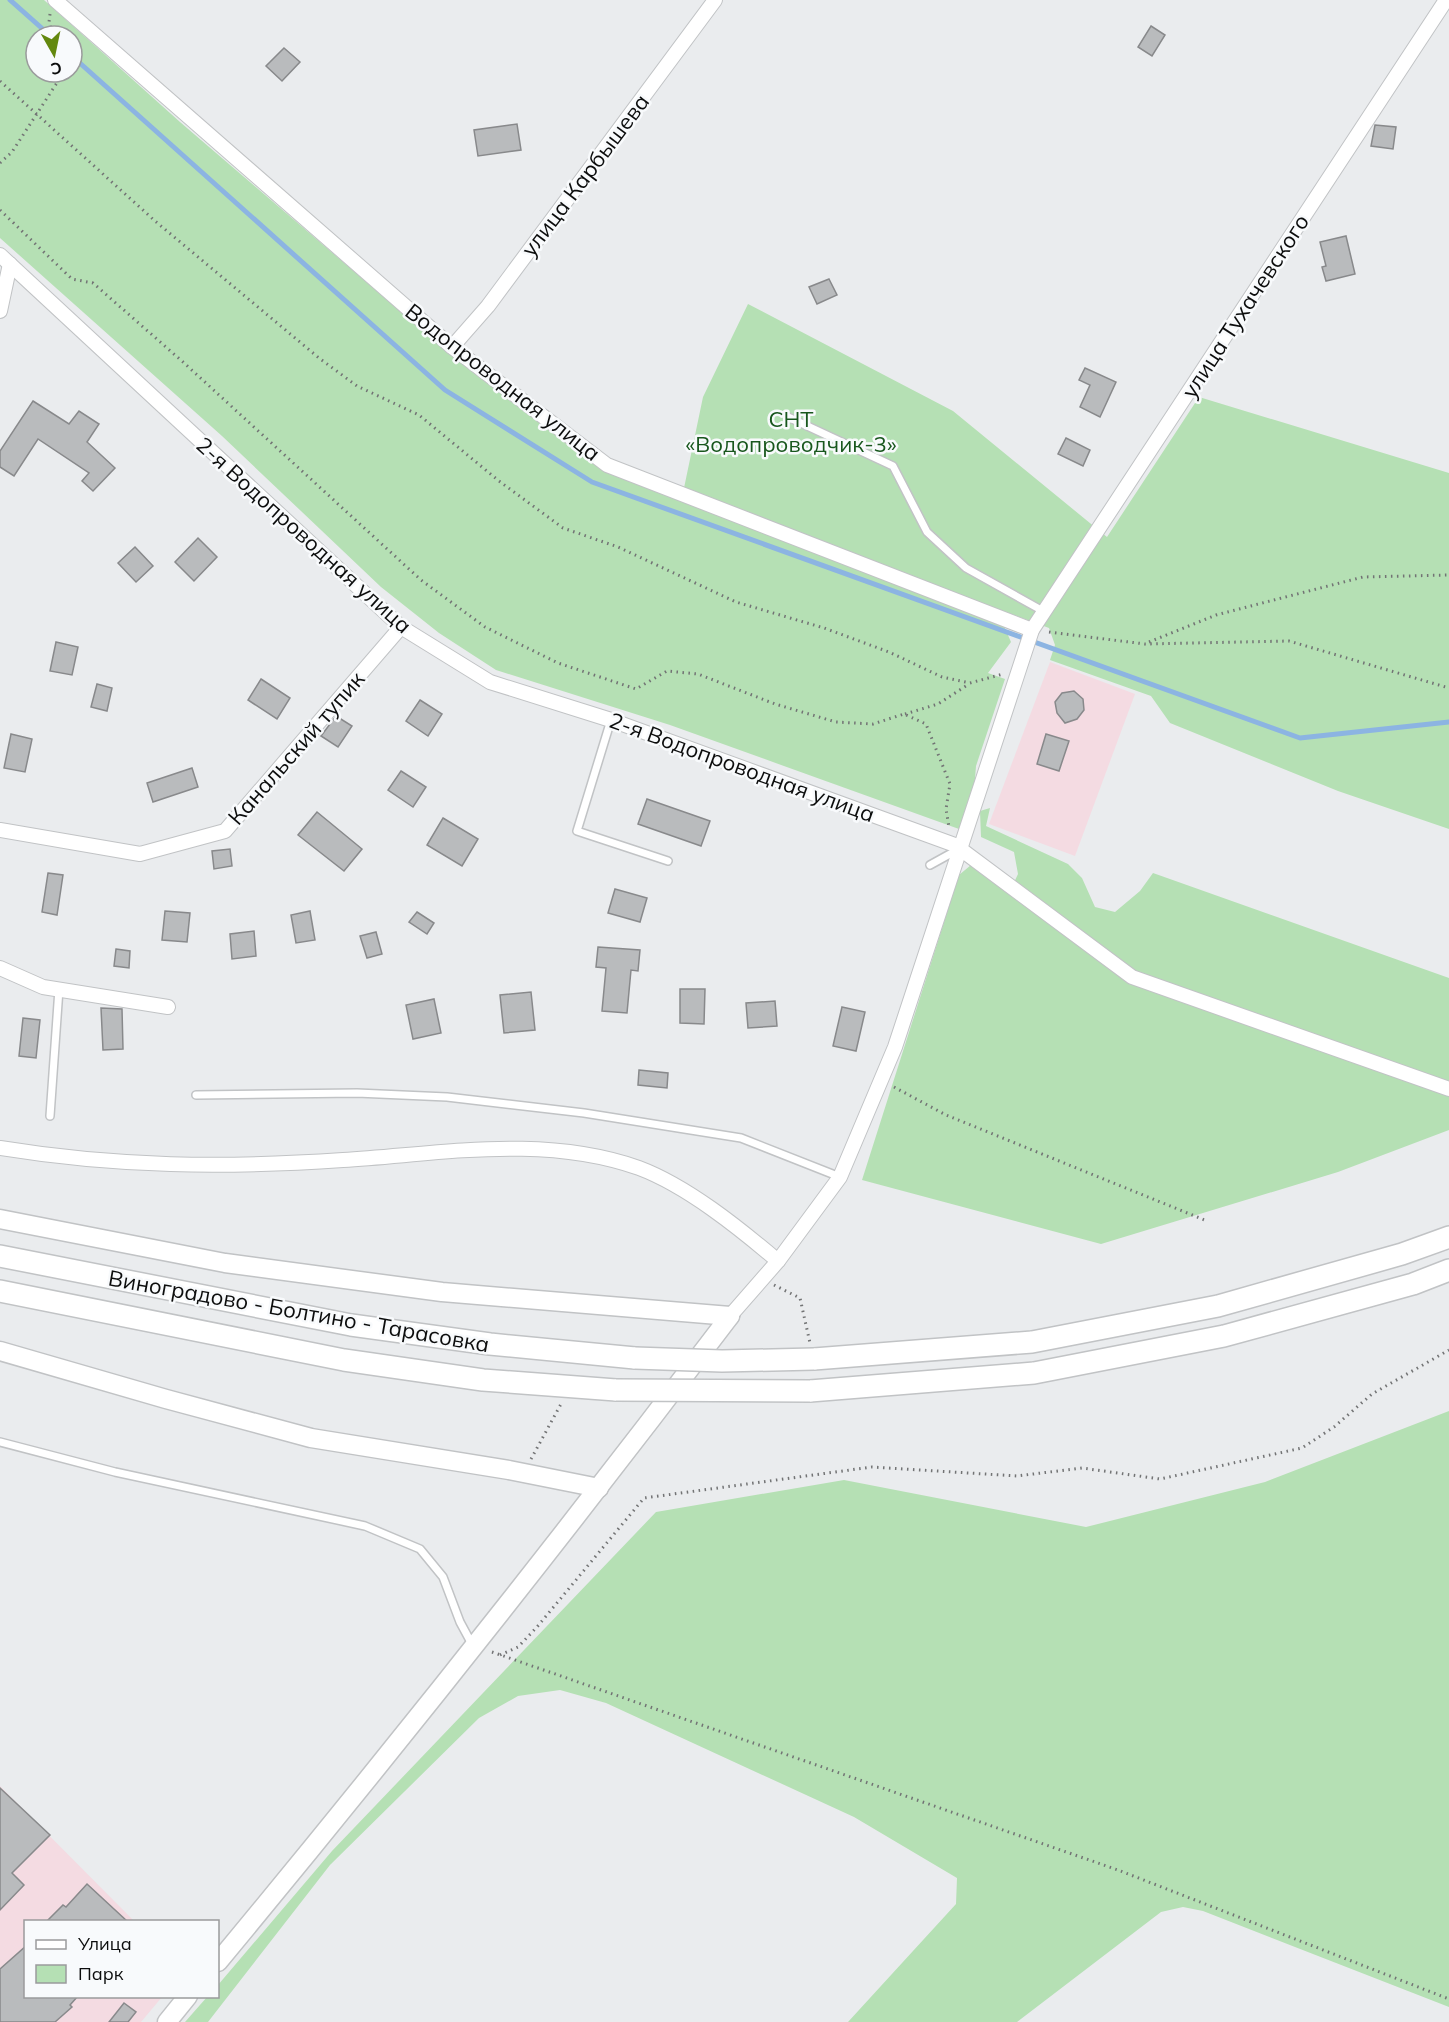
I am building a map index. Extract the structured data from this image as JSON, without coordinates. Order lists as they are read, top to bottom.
{
  "streets": {
    "main road": ["Виноградово - Болтино - Тарасовка"],
    "street": [
      "улица Карбышева",
      "улица Тухачевского",
      "Водопроводная улица",
      "2-я Водопроводная улица",
      "Канальский тупик"
    ]
  },
  "crossings": [
    ["улица Карбышева", "Водопроводная улица"],
    ["улица Тухачевского", "Водопроводная улица"],
    ["улица Тухачевского", "2-я Водопроводная улица"],
    ["2-я Водопроводная улица", "Канальский тупик"]
  ],
  "parks": ["СНТ «Водопроводчик-3»"],
  "legend": ["Улица", "Парк"],
  "north": "bottom"
}
